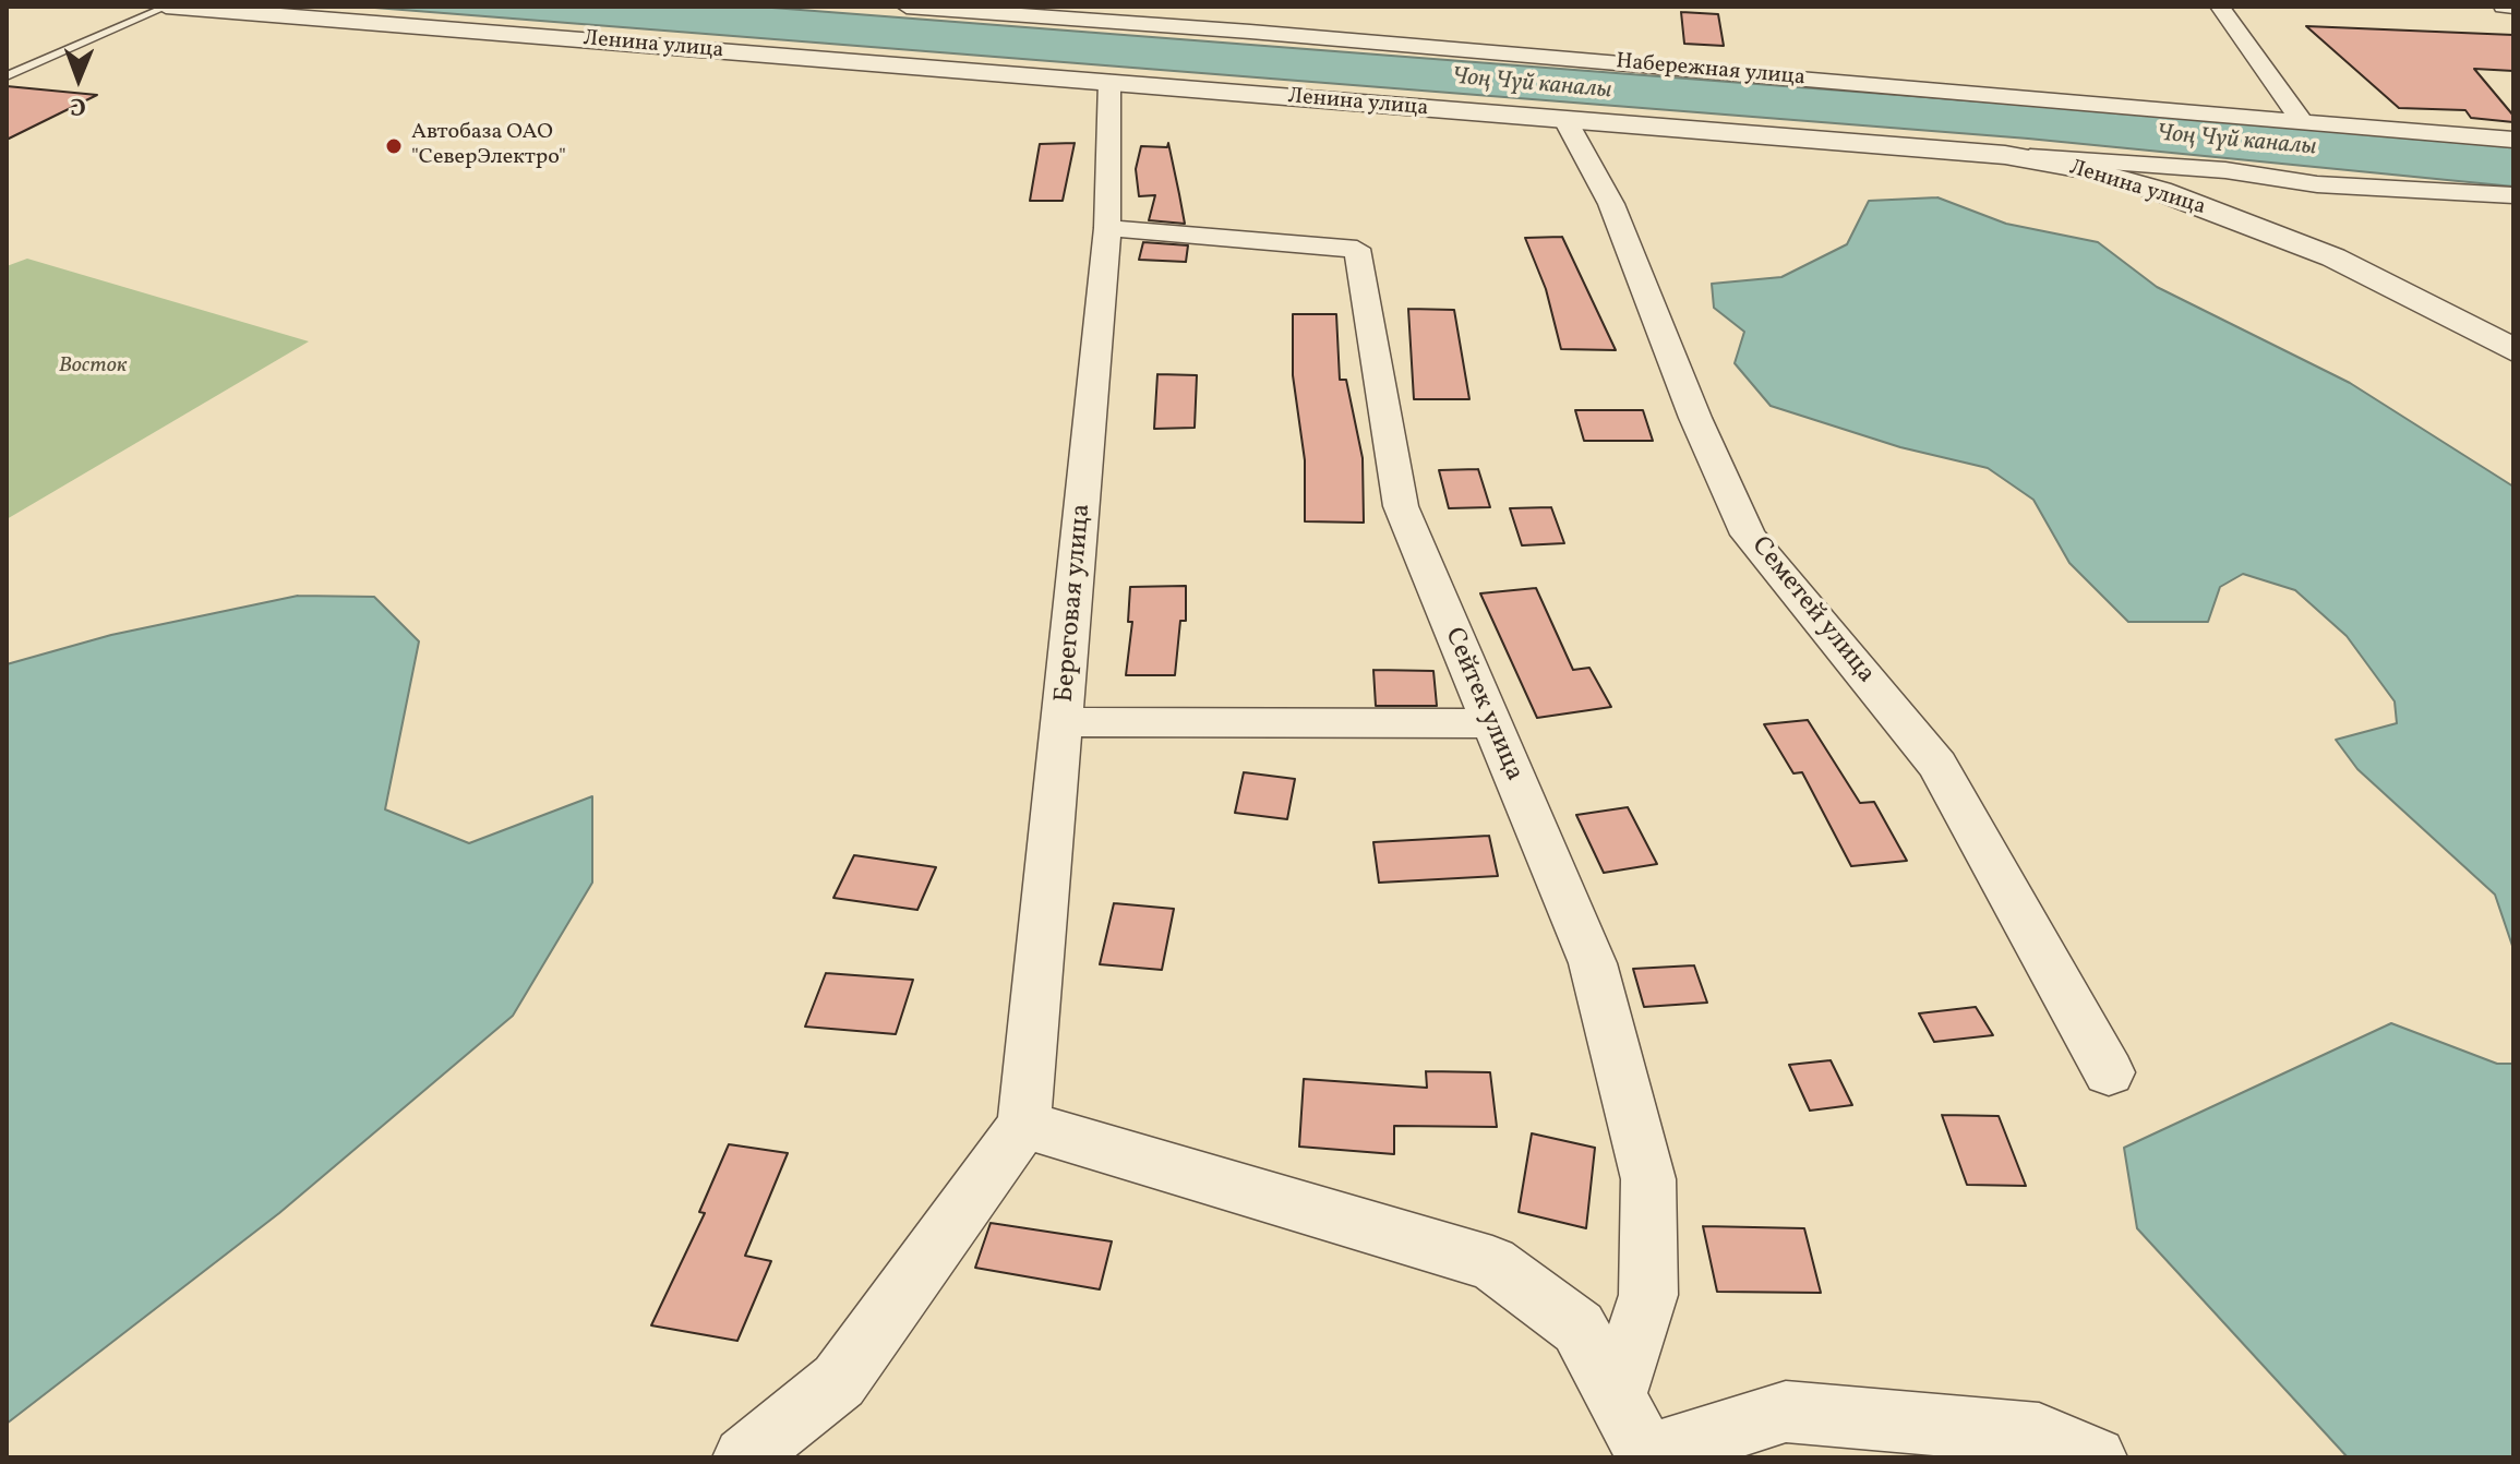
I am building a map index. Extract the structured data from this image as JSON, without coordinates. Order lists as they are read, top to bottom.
{
  "streets": {
    "street": [
      "Ленина улица",
      "Набережная улица",
      "Береговая улица",
      "Семетей улица",
      "Сейтек улица"
    ]
  },
  "crossings": [
    ["Ленина улица", "Береговая улица"],
    ["Ленина улица", "Семетей улица"],
    ["Береговая улица", "Сейтек улица"]
  ],
  "water": ["Чоң Чүй каналы"],
  "parks": ["Восток"],
  "places": ["Автобаза ОАО \"СеверЭлектро\""],
  "north": "bottom"
}
